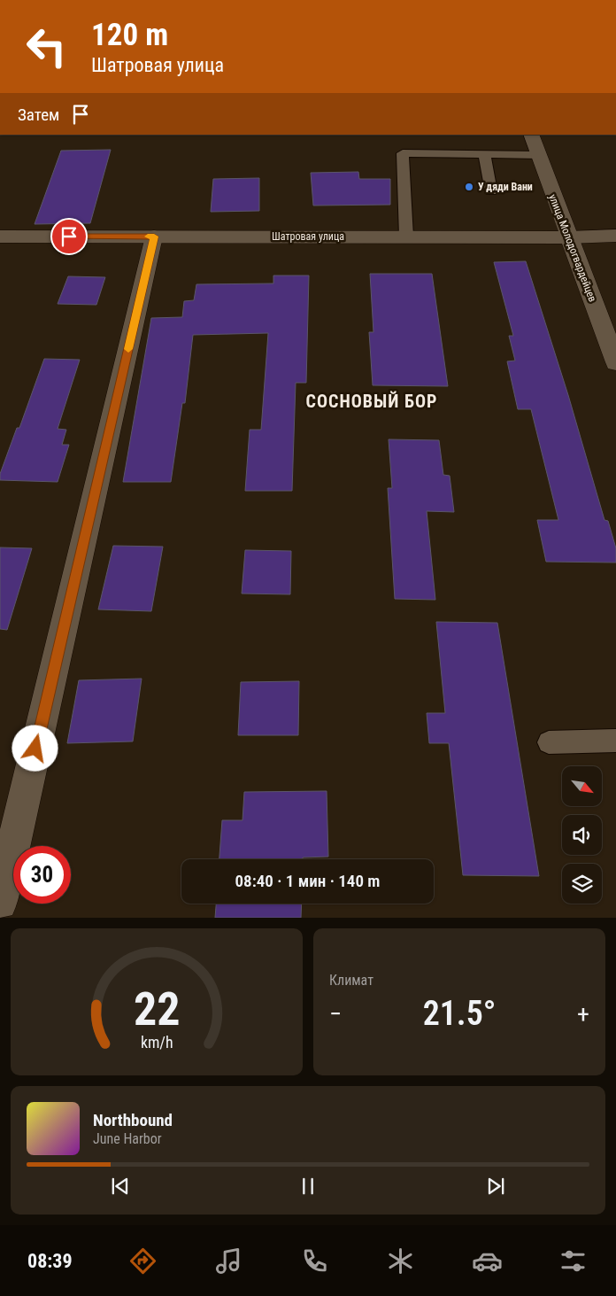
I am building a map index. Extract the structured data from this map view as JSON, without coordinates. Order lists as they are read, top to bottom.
{
  "streets": {
    "street": ["Шатровая улица", "улица Молодогвардейцев"]
  },
  "crossings": [
    ["Шатровая улица", "улица Молодогвардейцев"]
  ],
  "districts": ["СОСНОВЫЙ БОР"],
  "places": ["У дяди Вани"],
  "north": "bottom right",
  "page": {
    "turn": ["120 m", "Шатровая улица"],
    "then": "Затем",
    "limit": "30",
    "trip": "08:40 · 1 мин · 140 m",
    "tile": "Климат",
    "heat": ["−", "21.5°", "+"],
    "song": ["Northbound", "June Harbor"],
    "tabs": "08:39",
    "gauge": ["22", "km/h"]
  }
}
